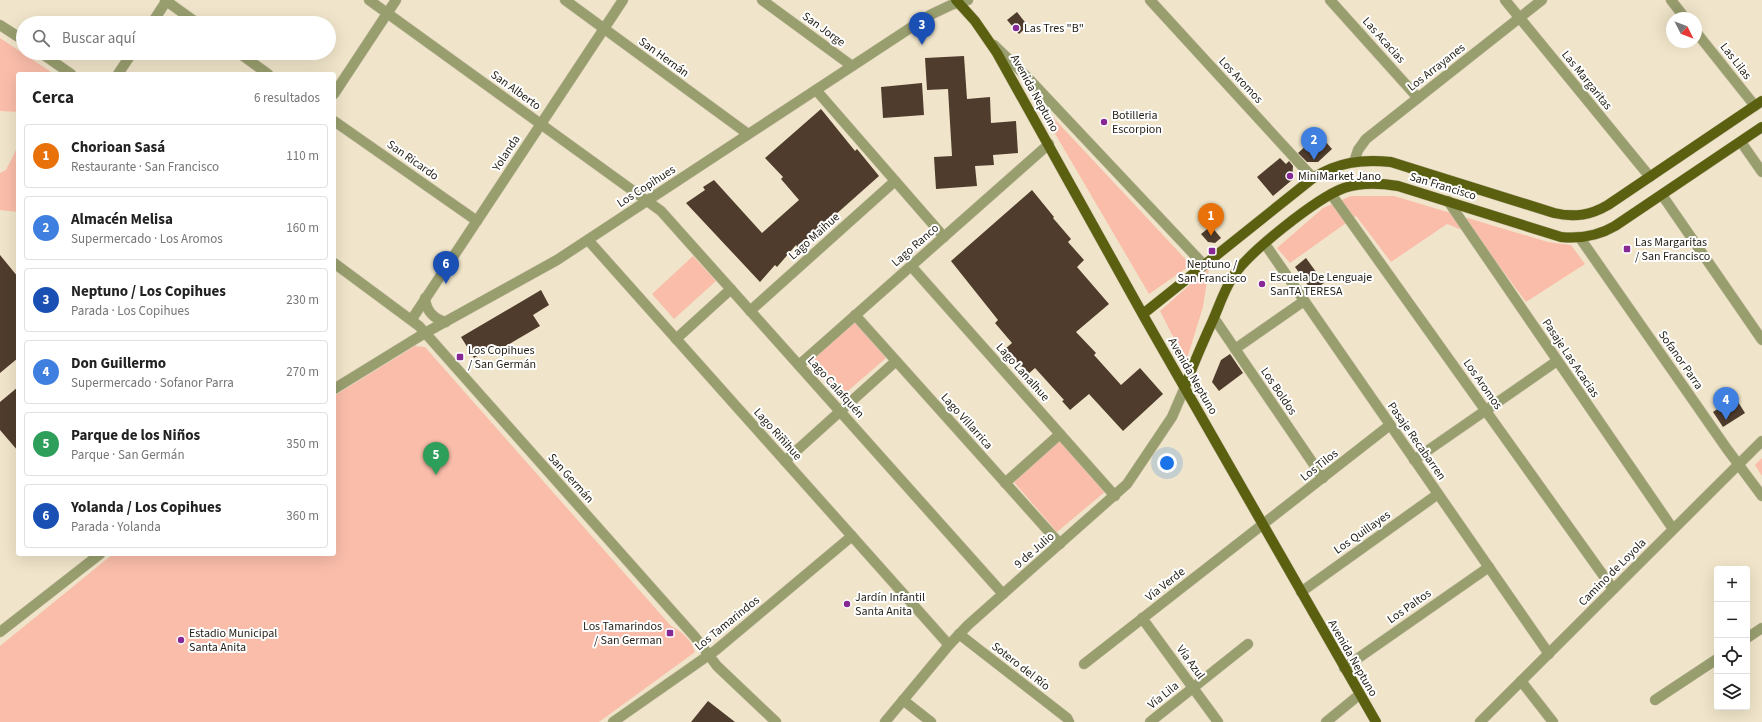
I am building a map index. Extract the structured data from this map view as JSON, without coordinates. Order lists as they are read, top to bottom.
{
  "streets": {
    "main road": ["Avenida Neptuno", "San Francisco"],
    "street": [
      "San Jorge",
      "Las Acacias",
      "San Hernán",
      "Las Lilas",
      "Los Arrayanes",
      "Los Aromos",
      "Las Margaritas",
      "San Alberto",
      "Yolanda",
      "San Ricardo",
      "Los Copihues",
      "Lago Maihue",
      "Lago Ranco",
      "Pasaje Las Acacias",
      "Sofanor Parra",
      "Lago Lanalhue",
      "Lago Calafquén",
      "Los Boldos",
      "Lago Villarrica",
      "Lago Riñihue",
      "Pasaje Recabarren",
      "Los Tilos",
      "San Germán",
      "Los Quillayes",
      "9 de Julio",
      "Camino de Loyola",
      "Vía Verde",
      "Los Paltos",
      "Los Tamarindos",
      "Vía Azul",
      "Sotero del Río",
      "Vía Lila"
    ]
  },
  "crossings": [
    ["San Jorge", "Los Copihues"],
    ["Las Acacias", "Los Arrayanes"],
    ["San Hernán", "Yolanda"],
    ["San Hernán", "Los Copihues"],
    ["Las Lilas", "San Francisco"],
    ["Los Arrayanes", "Las Margaritas"],
    ["Los Arrayanes", "San Francisco"],
    ["Los Aromos", "San Francisco"],
    ["Los Aromos", "Camino de Loyola"],
    ["Las Margaritas", "San Francisco"],
    ["San Alberto", "Yolanda"],
    ["San Alberto", "Los Copihues"],
    ["San Alberto", "Lago Calafquén"],
    ["Avenida Neptuno", "Los Copihues"],
    ["Avenida Neptuno", "San Francisco"],
    ["Avenida Neptuno", "Lago Ranco"],
    ["Avenida Neptuno", "Los Tilos"],
    ["Avenida Neptuno", "Los Quillayes"],
    ["Avenida Neptuno", "9 de Julio"],
    ["Avenida Neptuno", "Vía Verde"],
    ["Avenida Neptuno", "Los Paltos"],
    ["Yolanda", "San Ricardo"],
    ["Yolanda", "San Germán"],
    ["Los Copihues", "Lago Calafquén"],
    ["Los Copihues", "Lago Riñihue"],
    ["Los Copihues", "San Germán"],
    ["San Francisco", "Pasaje Las Acacias"],
    ["San Francisco", "Sofanor Parra"],
    ["San Francisco", "Los Boldos"],
    ["San Francisco", "Pasaje Recabarren"],
    ["San Francisco", "9 de Julio"],
    ["Lago Maihue", "Lago Calafquén"],
    ["Lago Ranco", "Lago Lanalhue"],
    ["Lago Ranco", "Lago Calafquén"],
    ["Lago Ranco", "Lago Villarrica"],
    ["Pasaje Las Acacias", "Camino de Loyola"],
    ["Sofanor Parra", "Camino de Loyola"],
    ["Lago Lanalhue", "9 de Julio"],
    ["Lago Calafquén", "9 de Julio"],
    ["Los Boldos", "Los Tilos"],
    ["Lago Villarrica", "9 de Julio"],
    ["Lago Riñihue", "9 de Julio"],
    ["Lago Riñihue", "Los Tamarindos"],
    ["Pasaje Recabarren", "Los Tilos"],
    ["Pasaje Recabarren", "Los Quillayes"],
    ["Pasaje Recabarren", "Camino de Loyola"],
    ["Pasaje Recabarren", "Los Paltos"],
    ["Los Tilos", "Vía Verde"],
    ["San Germán", "Los Tamarindos"],
    ["9 de Julio", "Sotero del Río"],
    ["Vía Verde", "Vía Azul"],
    ["Vía Azul", "Vía Lila"]
  ],
  "places": {
    "other": [
      "Las Tres \"B\"",
      "Botilleria Escorpion",
      "MiniMarket Jano",
      "Escuela De Lenguaje SanTA TERESA",
      "Jardín Infantil Santa Anita",
      "Estadio Municipal Santa Anita"
    ],
    "transit": [
      "Las Margaritas / San Francisco",
      "Neptuno / San Francisco",
      "Los Copihues / San Germán",
      "Los Tamarindos / San German"
    ]
  },
  "north": "bottom right",
  "page": {
    "pins": [
      "3",
      "2",
      "1",
      "6",
      "4",
      "5"
    ],
    "search": "Buscar aquí",
    "heading": ["Cerca", "6 resultados"],
    "list": [
      {
        "mark": "1",
        "name": "Chorioan Sasá",
        "note": "Restaurante · San Francisco",
        "value": "110 m"
      },
      {
        "mark": "2",
        "name": "Almacén Melisa",
        "note": "Supermercado · Los Aromos",
        "value": "160 m"
      },
      {
        "mark": "3",
        "name": "Neptuno / Los Copihues",
        "note": "Parada · Los Copihues",
        "value": "230 m"
      },
      {
        "mark": "4",
        "name": "Don Guillermo",
        "note": "Supermercado · Sofanor Parra",
        "value": "270 m"
      },
      {
        "mark": "5",
        "name": "Parque de los Niños",
        "note": "Parque · San Germán",
        "value": "350 m"
      },
      {
        "mark": "6",
        "name": "Yolanda / Los Copihues",
        "note": "Parada · Yolanda",
        "value": "360 m"
      }
    ],
    "map_buttons": ["+", "−"]
  }
}
